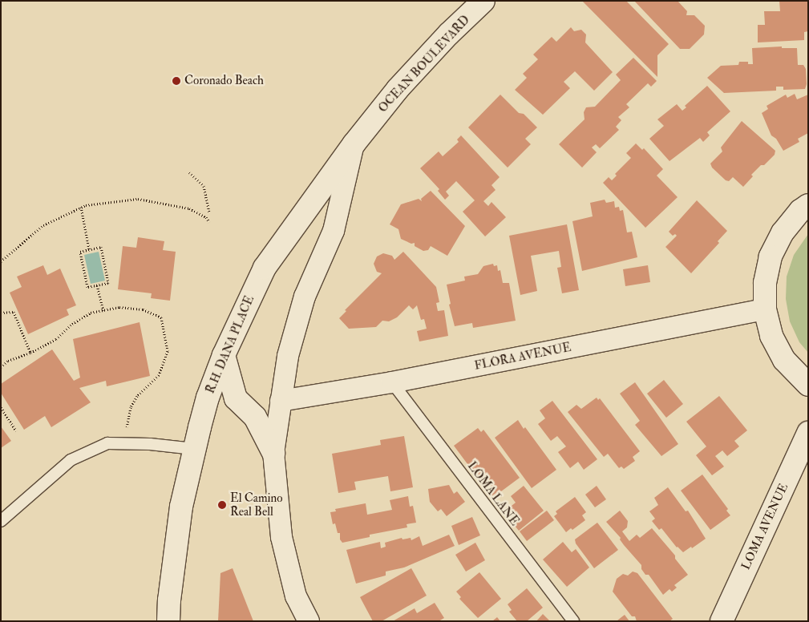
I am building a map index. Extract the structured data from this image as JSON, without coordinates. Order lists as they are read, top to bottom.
{
  "streets": {
    "main road": ["OCEAN BOULEVARD", "R.H. DANA PLACE", "LOMA AVENUE"],
    "street": ["FLORA AVENUE"],
    "lane": ["LOMA LANE"]
  },
  "crossings": [
    ["OCEAN BOULEVARD", "R.H. DANA PLACE"],
    ["OCEAN BOULEVARD", "FLORA AVENUE"],
    ["FLORA AVENUE", "LOMA LANE"]
  ],
  "places": ["Coronado Beach", "El Camino Real Bell"]
}
